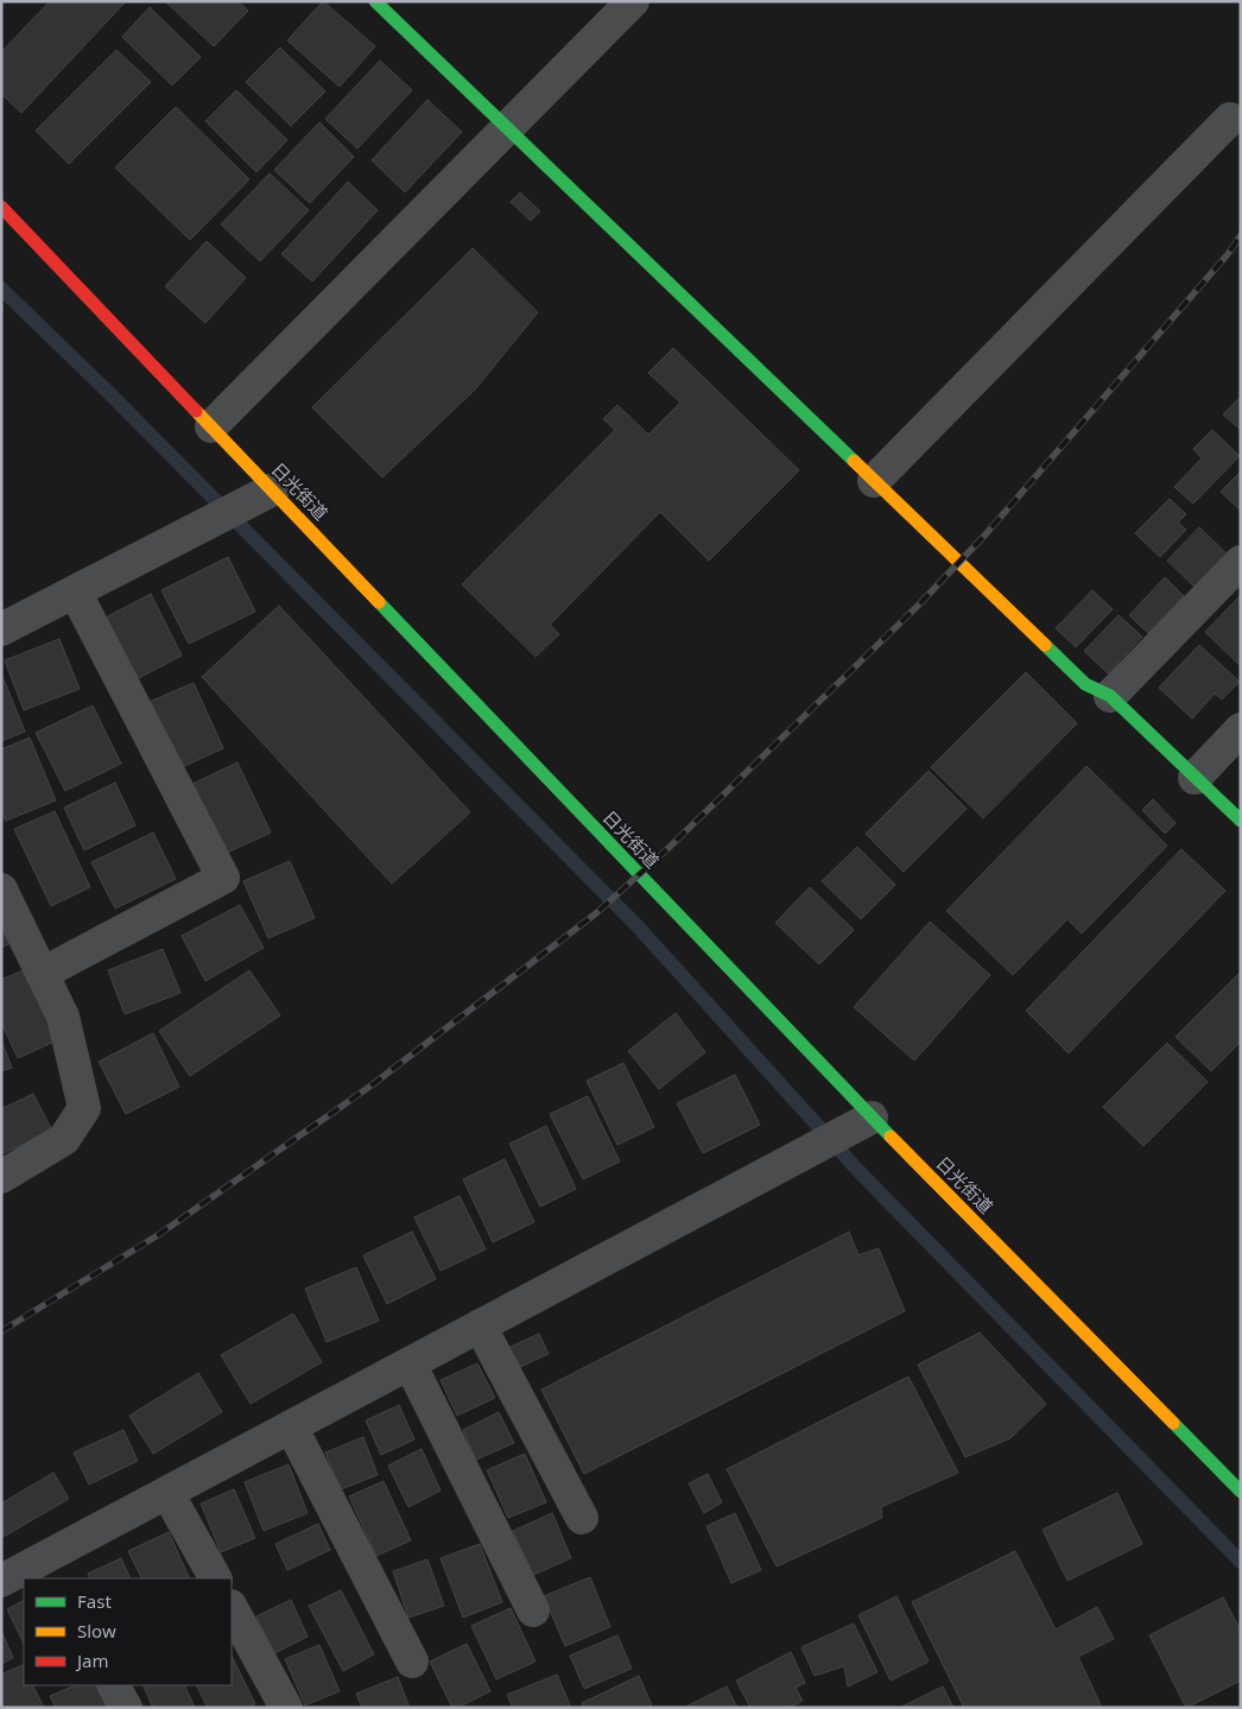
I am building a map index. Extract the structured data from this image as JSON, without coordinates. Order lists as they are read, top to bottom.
{
  "streets": {
    "main road": ["日光街道"]
  },
  "legend": ["Fast", "Slow", "Jam"]
}
